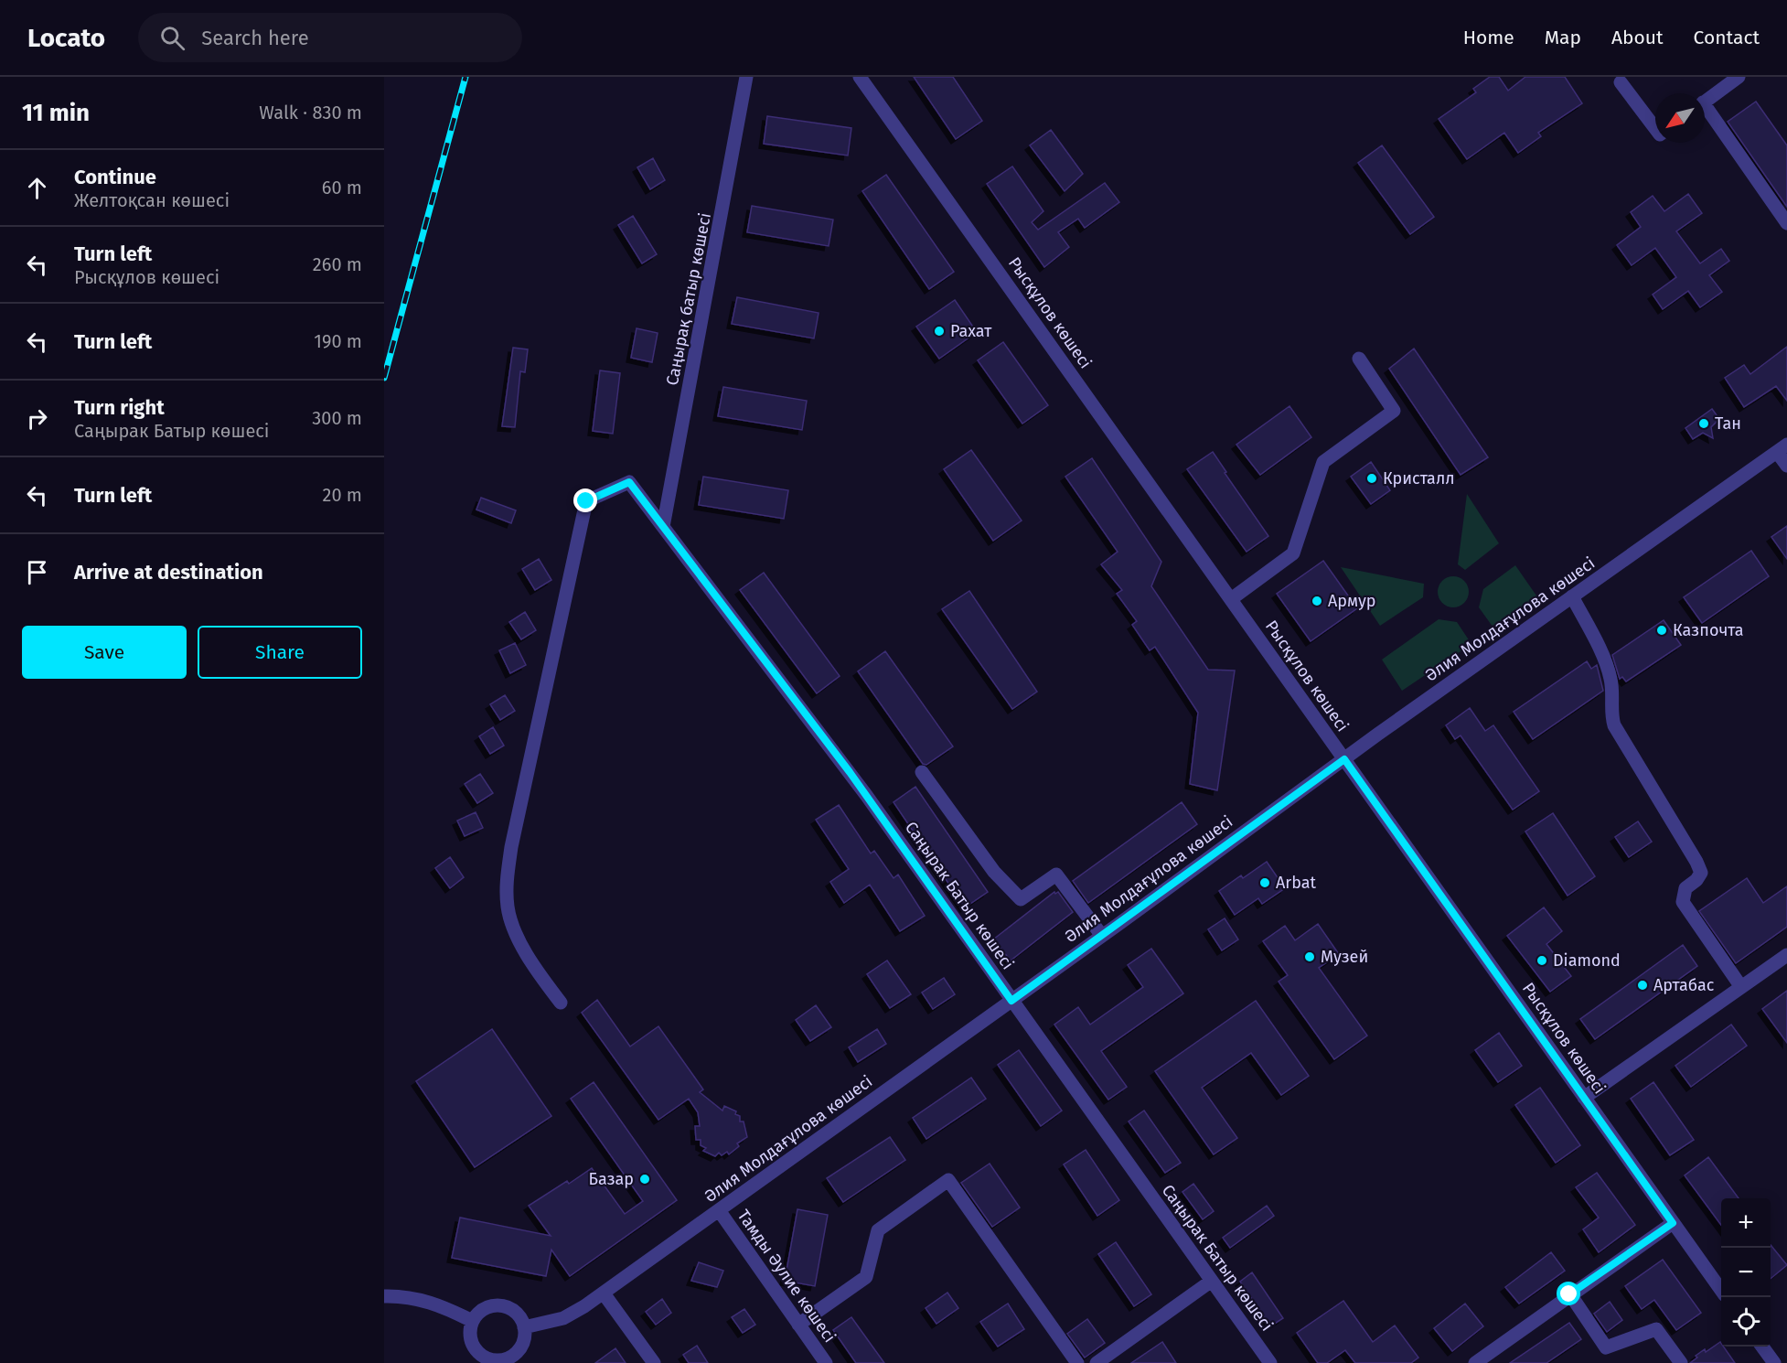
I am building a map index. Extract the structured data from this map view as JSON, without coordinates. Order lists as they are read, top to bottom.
{
  "streets": {
    "street": [
      "Саңырақ батыр көшесі",
      "Рысқұлов көшесі",
      "Әлия Молдағұлова көшесі",
      "Саңырак Батыр көшесі",
      "Тамды Әулие көшесі"
    ]
  },
  "crossings": [
    ["Саңырақ батыр көшесі", "Саңырак Батыр көшесі"],
    ["Рысқұлов көшесі", "Әлия Молдағұлова көшесі"],
    ["Әлия Молдағұлова көшесі", "Саңырак Батыр көшесі"],
    ["Әлия Молдағұлова көшесі", "Тамды Әулие көшесі"]
  ],
  "places": [
    "Рахат",
    "Тан",
    "Кристалл",
    "Армур",
    "Казпочта",
    "Arbat",
    "Музей",
    "Diamond",
    "Артабас",
    "Базар"
  ],
  "north": "bottom left",
  "page": {
    "header": "Locato",
    "search": "Search here",
    "nav": [
      "Home",
      "Map",
      "About",
      "Contact"
    ],
    "heading": ["11 min", "Walk · 830 m"],
    "list": [
      ["Continue", "Желтоқсан көшесі", "60 m"],
      ["Turn left", "Рысқұлов көшесі", "260 m"],
      ["Turn left", "190 m"],
      ["Turn right", "Саңырак Батыр көшесі", "300 m"],
      ["Turn left", "20 m"],
      "Arrive at destination"
    ],
    "buttons": ["Save", "Share"],
    "map_buttons": ["+", "−"]
  }
}
